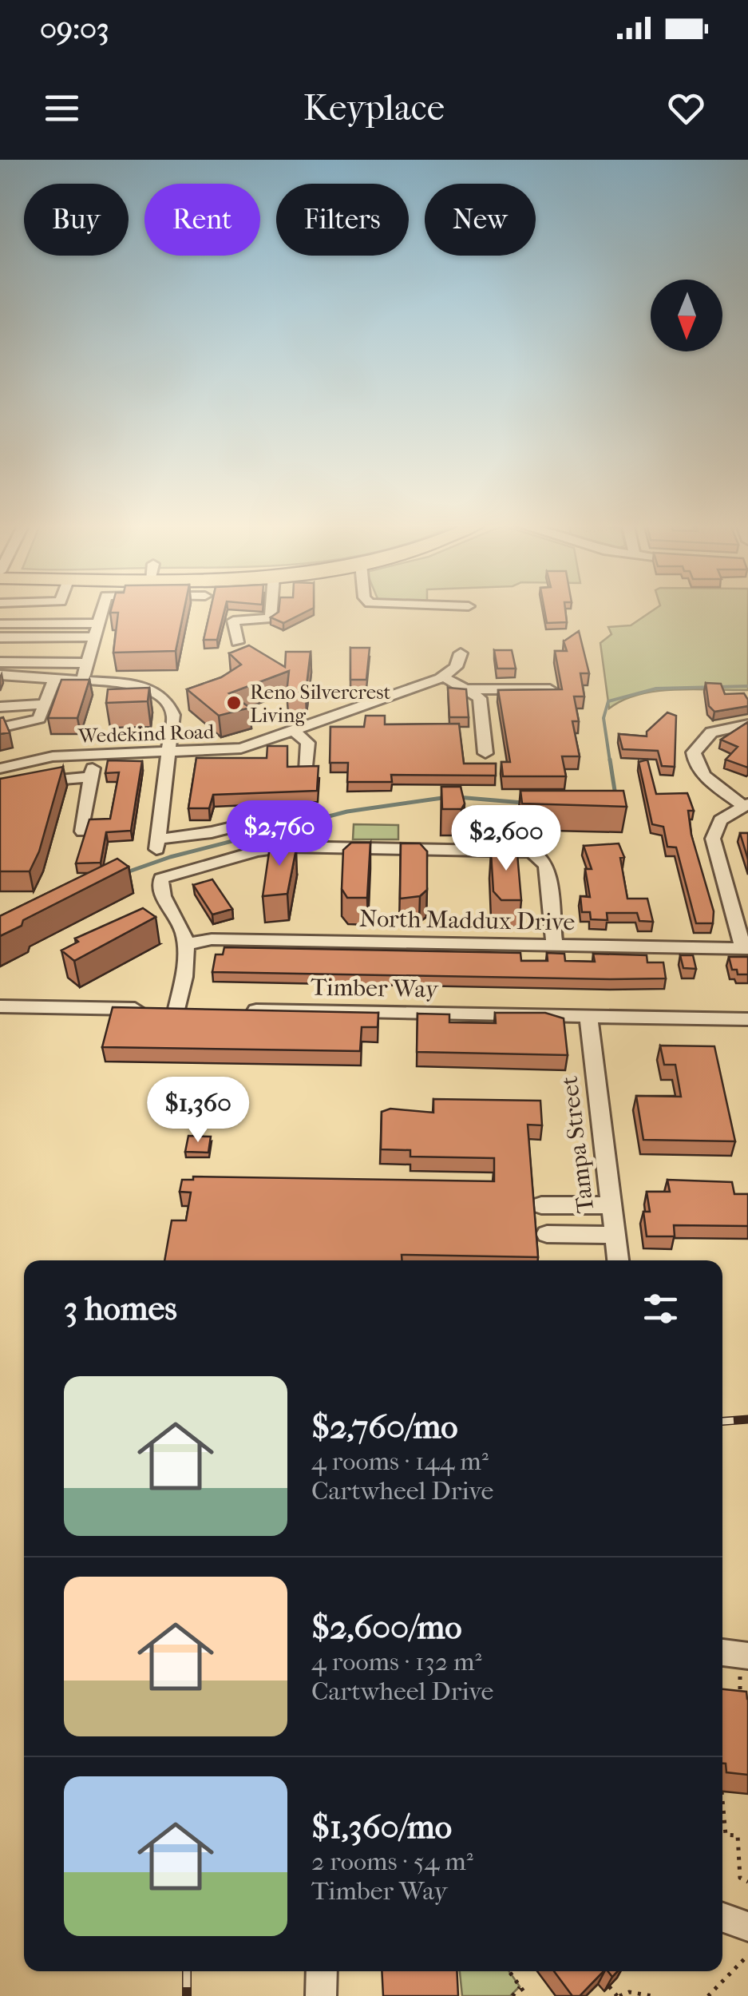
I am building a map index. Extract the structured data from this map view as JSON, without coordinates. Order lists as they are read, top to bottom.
{
  "streets": {
    "street": [
      "Wedekind Road",
      "North Maddux Drive",
      "Timber Way",
      "Tampa Street"
    ]
  },
  "crossings": [
    ["Timber Way", "Tampa Street"]
  ],
  "places": ["Reno Silvercrest Living"],
  "north": "bottom",
  "page": {
    "status": "09:03",
    "header": "Keyplace",
    "chip": [
      "Buy",
      "Rent",
      "Filters",
      "New"
    ],
    "price": ["$2,760", "$2,600", "$1,360"],
    "heading": "3 homes",
    "list": [
      {
        "name": "$2,760/mo",
        "note": "4 rooms · 144 m² · Cartwheel Drive"
      },
      {
        "name": "$2,600/mo",
        "note": "4 rooms · 132 m² · Cartwheel Drive"
      },
      {
        "name": "$1,360/mo",
        "note": "2 rooms · 54 m² · Timber Way"
      }
    ]
  }
}
